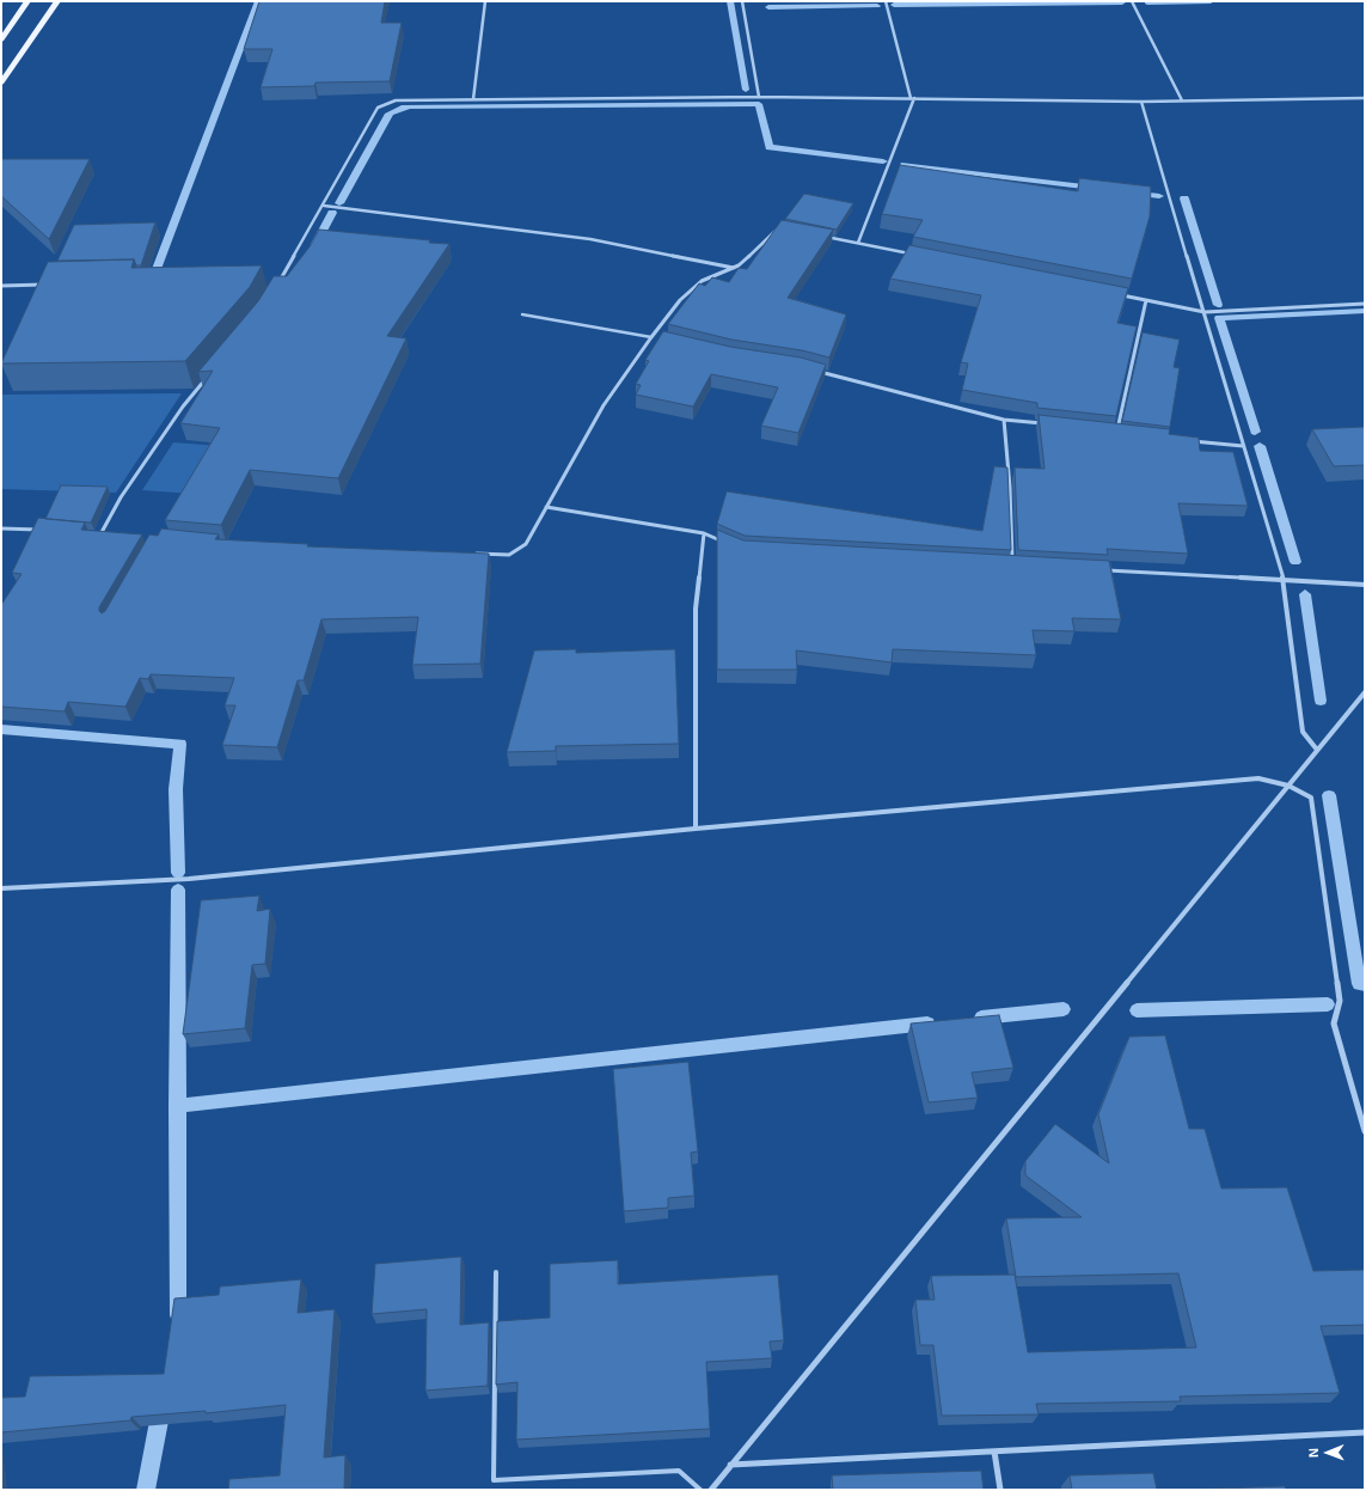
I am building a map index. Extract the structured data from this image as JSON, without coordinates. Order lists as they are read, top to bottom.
{
  "north": "left"
}
